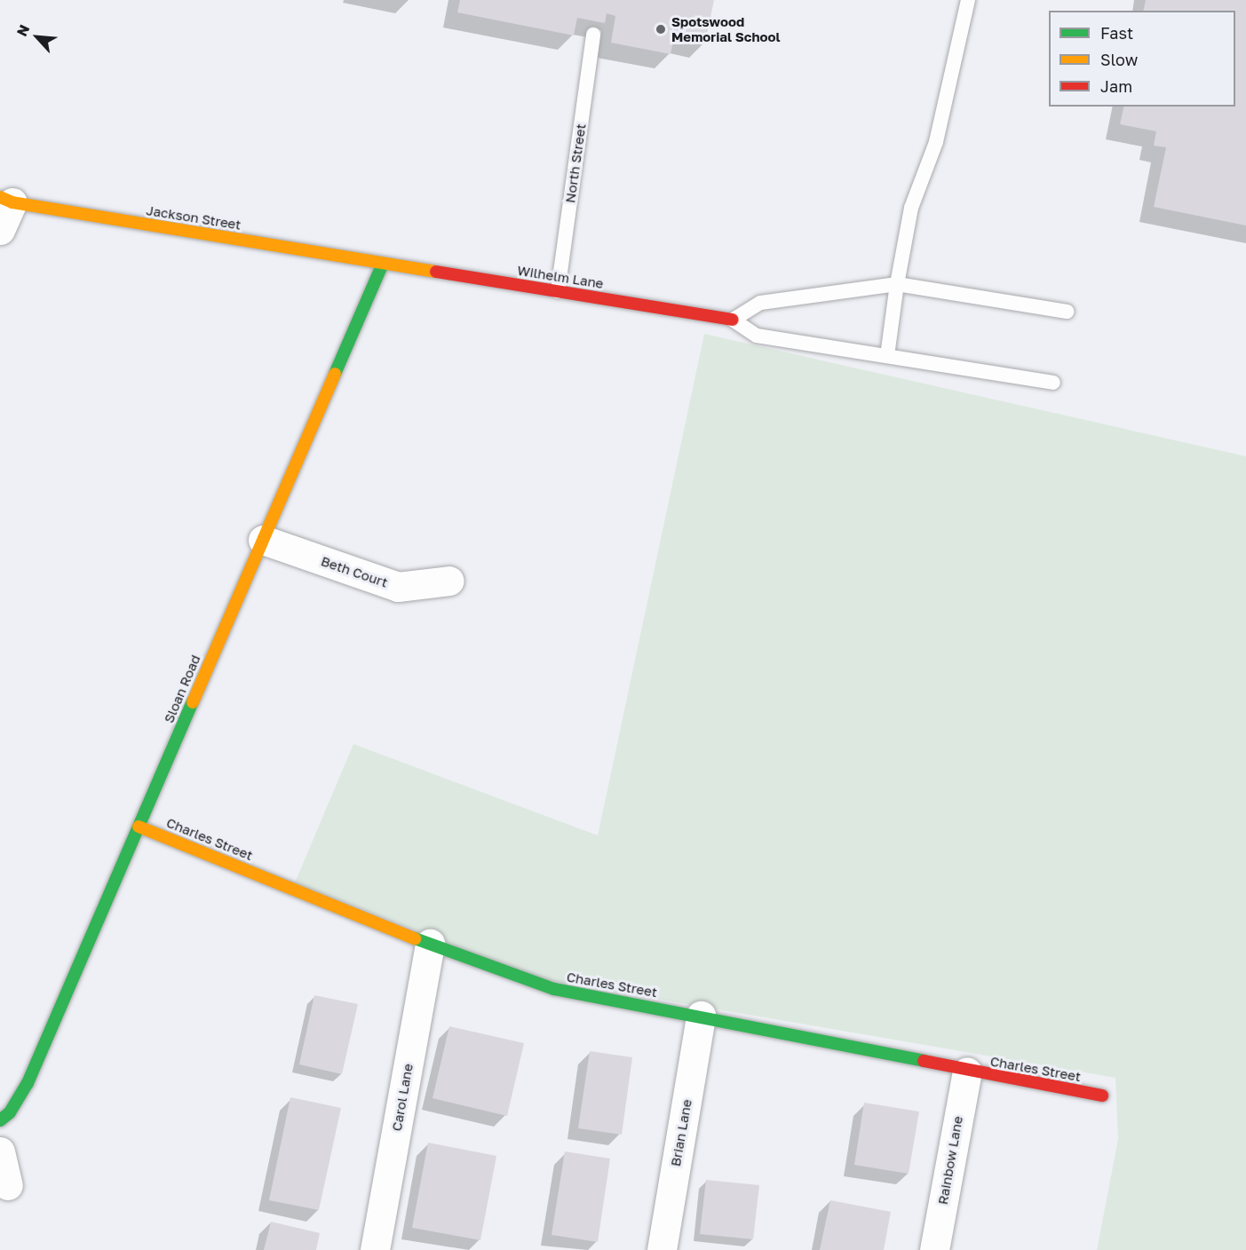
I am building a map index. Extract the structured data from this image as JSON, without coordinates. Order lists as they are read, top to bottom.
{
  "streets": {
    "street": [
      "Jackson Street",
      "Wilhelm Lane",
      "Beth Court",
      "Sloan Road",
      "Charles Street",
      "Carol Lane",
      "Brian Lane",
      "Rainbow Lane"
    ],
    "lane": ["North Street"]
  },
  "crossings": [
    ["North Street", "Wilhelm Lane"],
    ["Jackson Street", "Wilhelm Lane"],
    ["Jackson Street", "Sloan Road"],
    ["Wilhelm Lane", "Sloan Road"],
    ["Beth Court", "Sloan Road"],
    ["Sloan Road", "Charles Street"],
    ["Charles Street", "Carol Lane"],
    ["Charles Street", "Brian Lane"],
    ["Charles Street", "Rainbow Lane"]
  ],
  "places": ["Spotswood Memorial School"],
  "legend": ["Fast", "Slow", "Jam"],
  "north": "top left"
}
